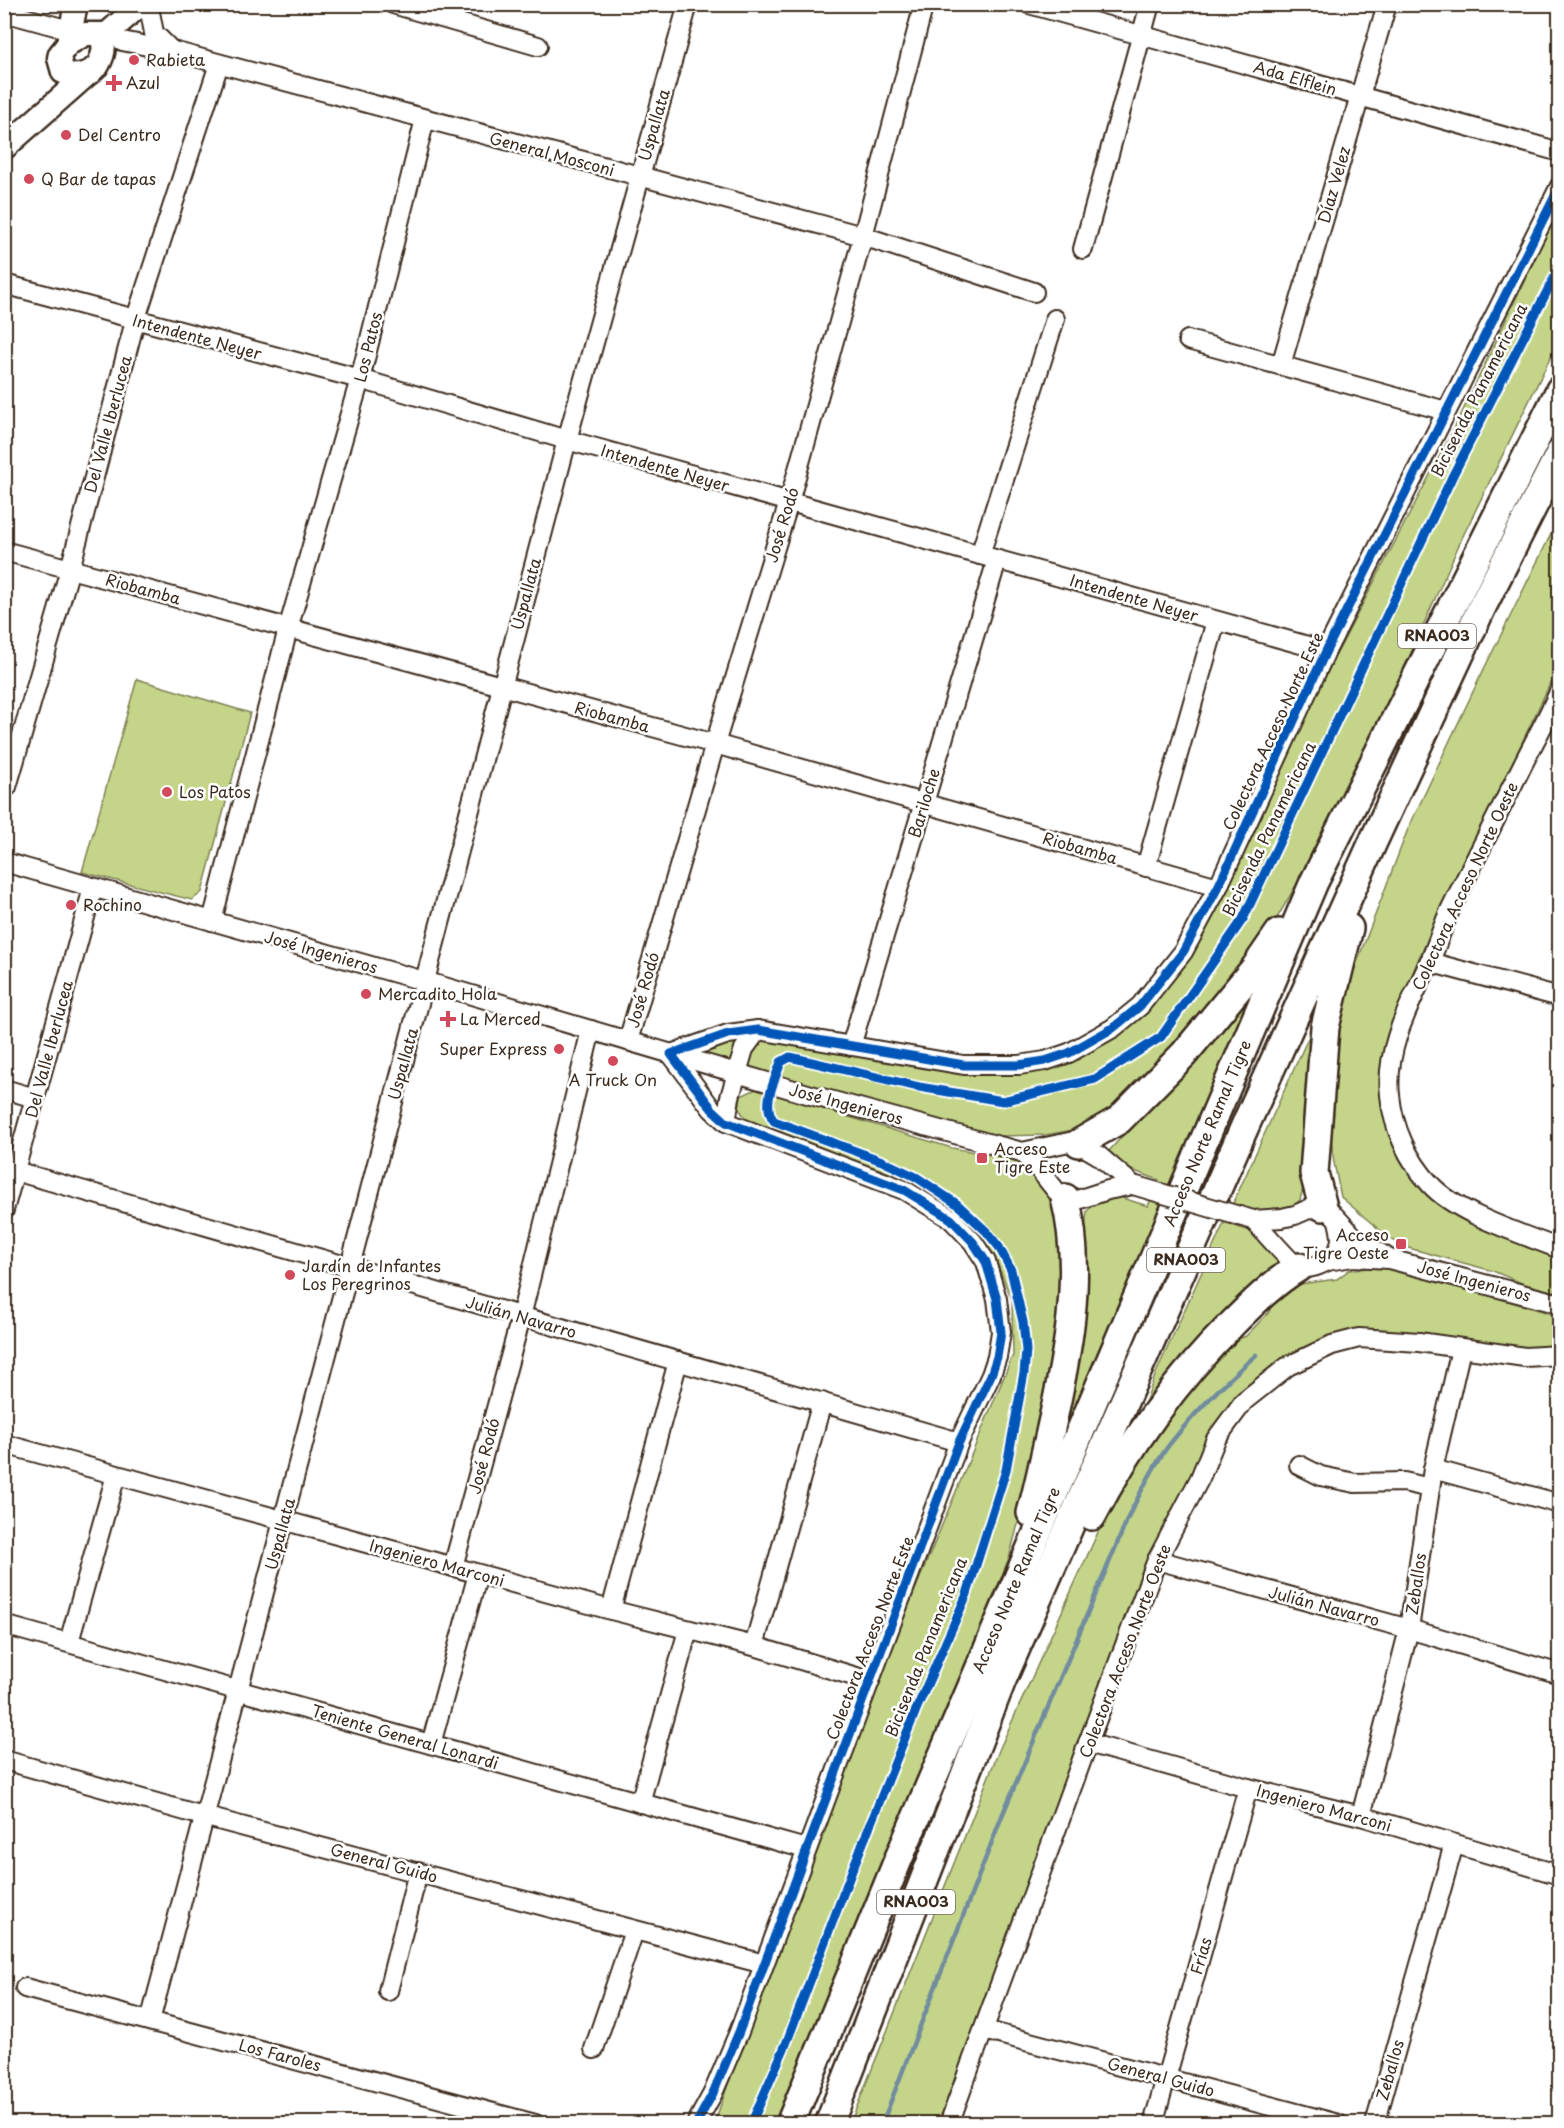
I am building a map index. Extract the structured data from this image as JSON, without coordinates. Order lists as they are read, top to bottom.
{
  "streets": {
    "highway": ["RNA003", "Acceso Norte Ramal Tigre"],
    "street": [
      "Ada Elflein",
      "Uspallata",
      "General Mosconi",
      "Díaz Velez",
      "Intendente Neyer",
      "Los Patos",
      "Del Valle Iberlucea",
      "José Rodó",
      "Riobamba",
      "Colectora Acceso Norte Este",
      "Bariloche",
      "Colectora Acceso Norte Oeste",
      "José Ingenieros",
      "Julián Navarro",
      "Ingeniero Marconi",
      "Zeballos",
      "Teniente General Lonardi",
      "General Guido",
      "Frías",
      "Los Faroles"
    ],
    "cycle path": ["Bicisenda Panamericana"]
  },
  "crossings": [
    ["Ada Elflein", "Díaz Velez"],
    ["Uspallata", "General Mosconi"],
    ["Uspallata", "Intendente Neyer"],
    ["Uspallata", "Riobamba"],
    ["Uspallata", "José Ingenieros"],
    ["Uspallata", "Julián Navarro"],
    ["Uspallata", "Ingeniero Marconi"],
    ["Uspallata", "Teniente General Lonardi"],
    ["Uspallata", "General Guido"],
    ["Uspallata", "Los Faroles"],
    ["General Mosconi", "Los Patos"],
    ["General Mosconi", "Del Valle Iberlucea"],
    ["General Mosconi", "José Rodó"],
    ["Intendente Neyer", "Los Patos"],
    ["Intendente Neyer", "Del Valle Iberlucea"],
    ["Intendente Neyer", "José Rodó"],
    ["Intendente Neyer", "Colectora Acceso Norte Este"],
    ["Intendente Neyer", "Bariloche"],
    ["Los Patos", "Riobamba"],
    ["Los Patos", "José Ingenieros"],
    ["Del Valle Iberlucea", "Riobamba"],
    ["Del Valle Iberlucea", "José Ingenieros"],
    ["Del Valle Iberlucea", "Julián Navarro"],
    ["José Rodó", "Riobamba"],
    ["José Rodó", "José Ingenieros"],
    ["José Rodó", "Julián Navarro"],
    ["José Rodó", "Ingeniero Marconi"],
    ["Riobamba", "Colectora Acceso Norte Este"],
    ["Riobamba", "Bariloche"],
    ["Colectora Acceso Norte Este", "Bariloche"],
    ["Colectora Acceso Norte Este", "Julián Navarro"],
    ["Colectora Acceso Norte Este", "Ingeniero Marconi"],
    ["Colectora Acceso Norte Este", "Teniente General Lonardi"],
    ["Colectora Acceso Norte Este", "General Guido"],
    ["Colectora Acceso Norte Oeste", "Julián Navarro"],
    ["Colectora Acceso Norte Oeste", "Ingeniero Marconi"],
    ["Colectora Acceso Norte Oeste", "Zeballos"],
    ["Colectora Acceso Norte Oeste", "General Guido"],
    ["Julián Navarro", "Zeballos"],
    ["Ingeniero Marconi", "Zeballos"],
    ["Ingeniero Marconi", "Frías"],
    ["General Guido", "Frías"]
  ],
  "places": {
    "other": [
      "Rabieta",
      "Del Centro",
      "Q Bar de tapas",
      "Los Patos",
      "Rochino",
      "Mercadito Hola",
      "Super Express",
      "A Truck On",
      "Jardín de Infantes Los Peregrinos"
    ],
    "health": ["Azul", "La Merced"],
    "transit": ["Acceso Tigre Este", "Acceso Tigre Oeste"]
  }
}
